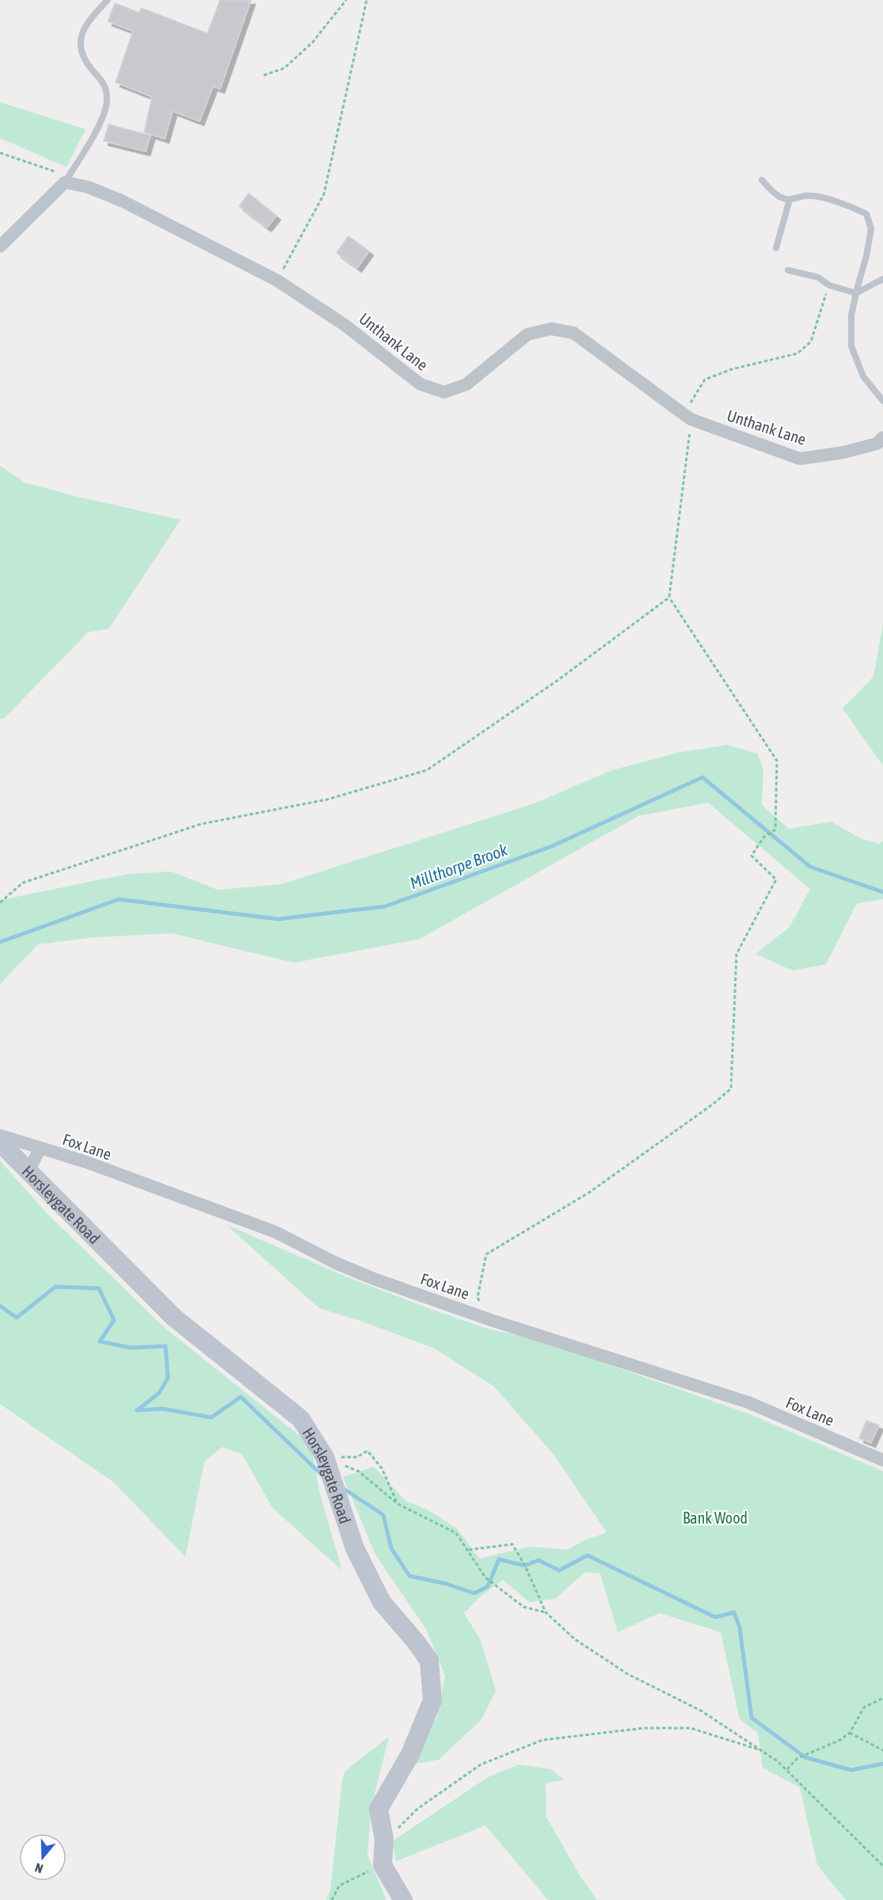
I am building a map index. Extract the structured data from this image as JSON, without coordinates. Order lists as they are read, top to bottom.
{
  "streets": {
    "main road": ["Horsleygate Road"],
    "street": ["Unthank Lane", "Fox Lane"]
  },
  "water": ["Millthorpe Brook"],
  "parks": ["Bank Wood"],
  "north": "bottom"
}
